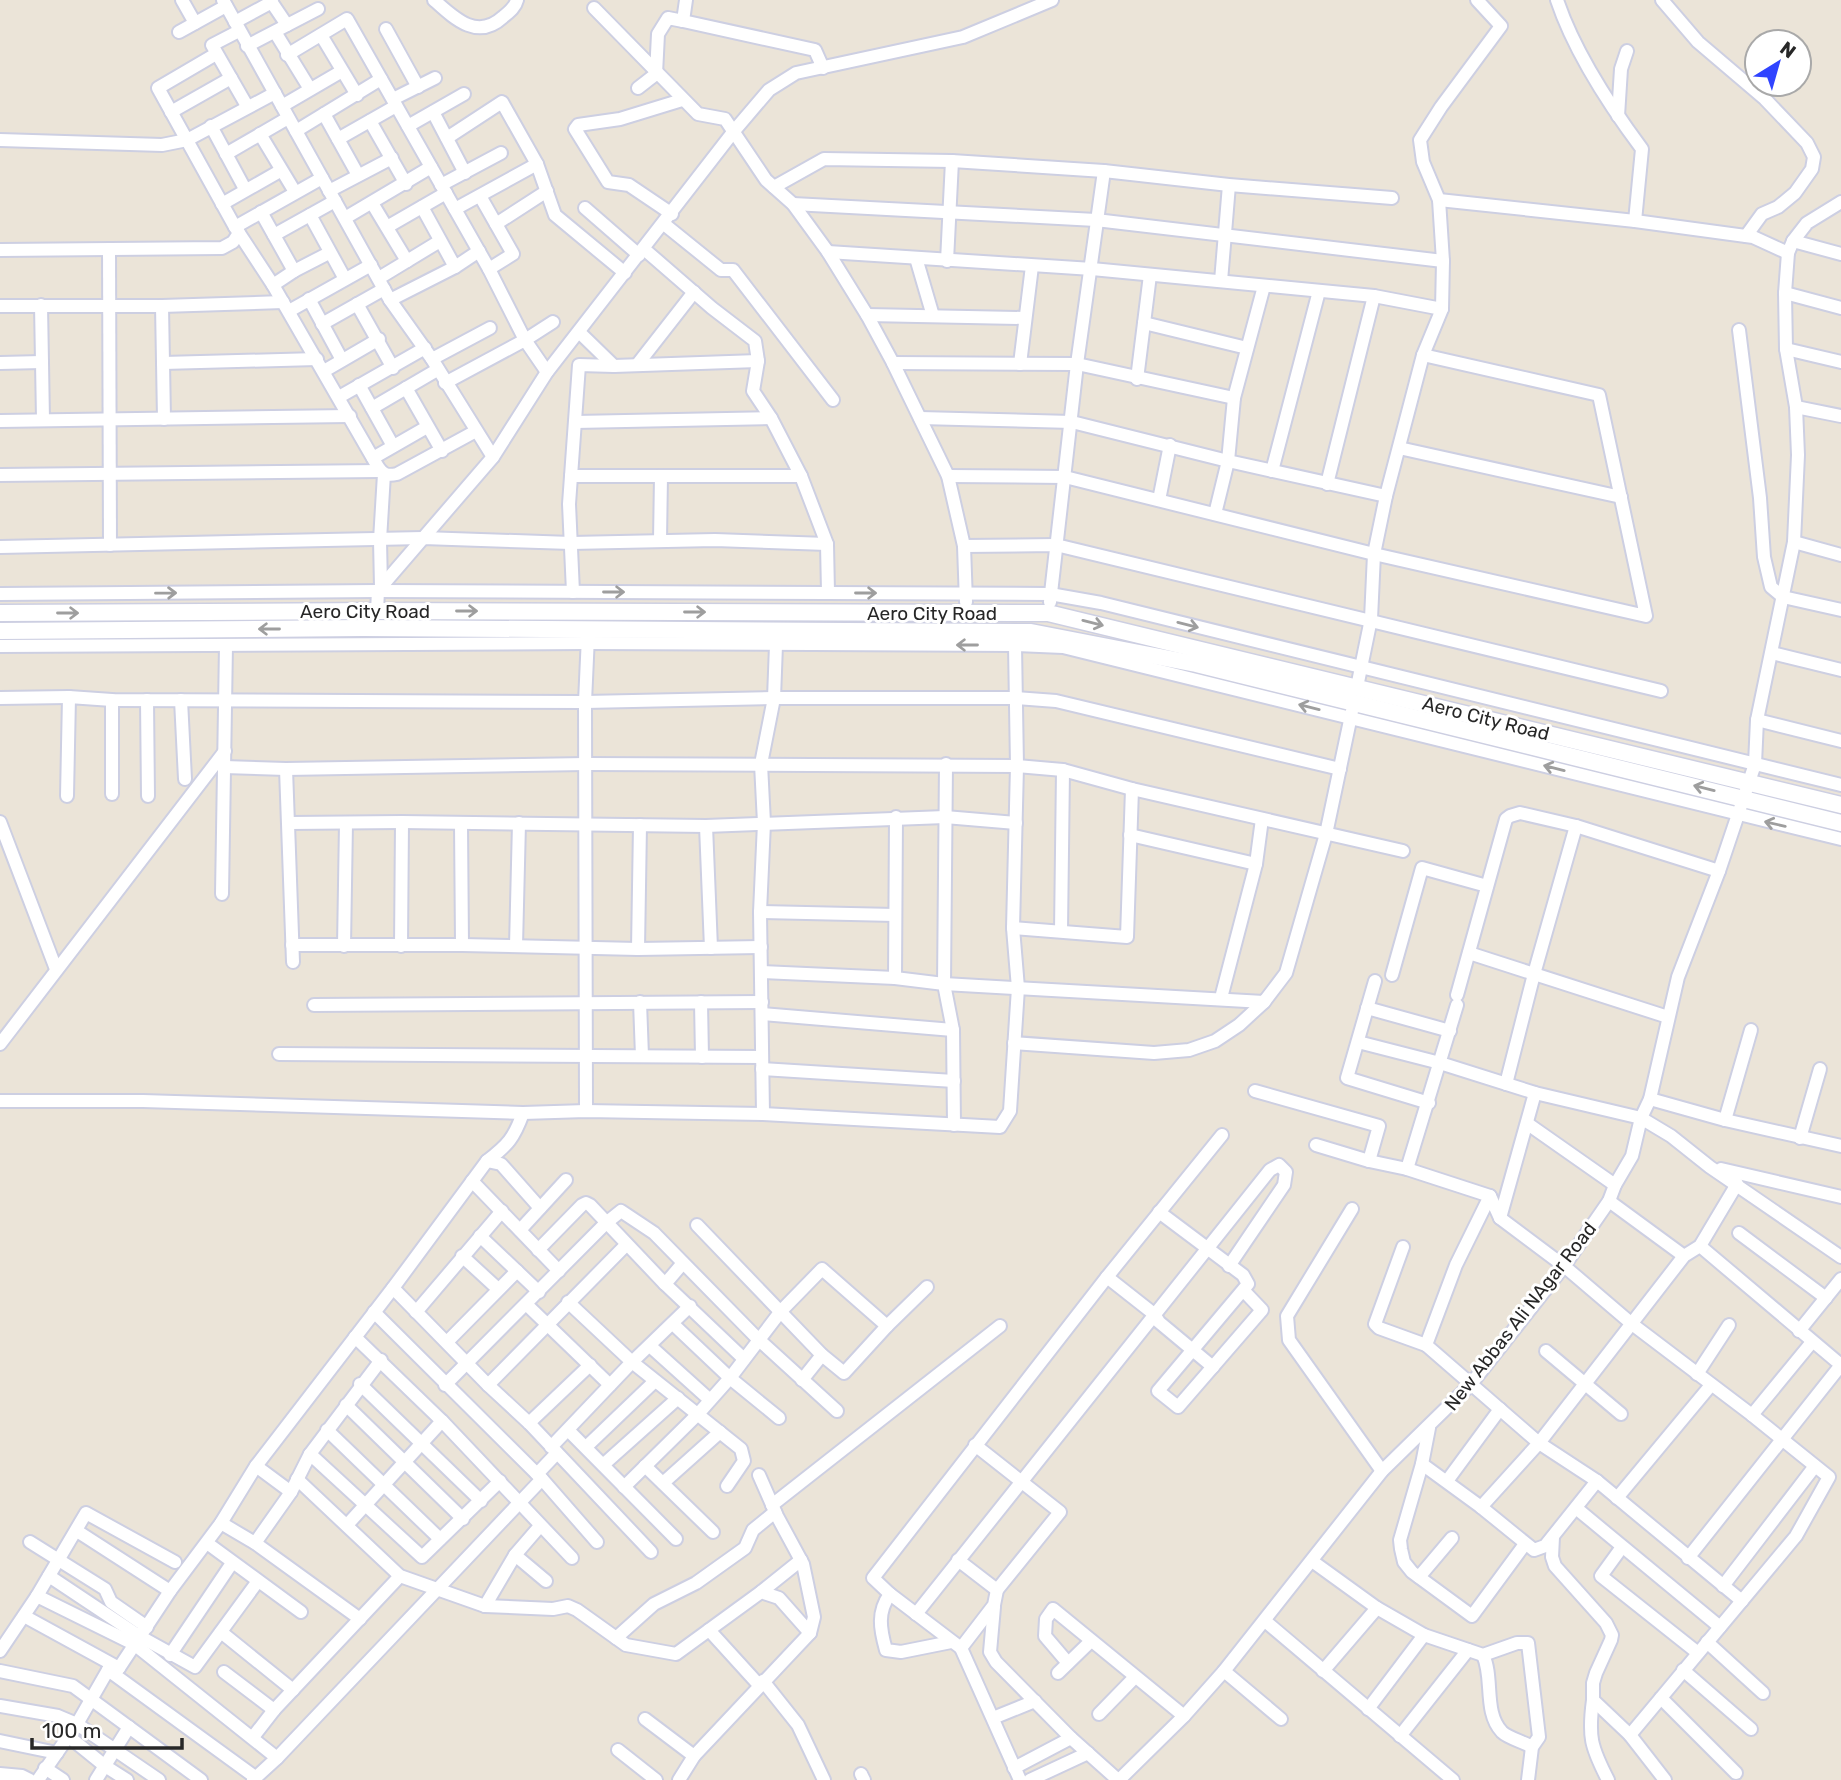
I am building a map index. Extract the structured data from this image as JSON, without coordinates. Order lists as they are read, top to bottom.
{
  "streets": {
    "street": ["Aero City Road", "New Abbas Ali NAgar Road"]
  },
  "crossings": [
    ["Aero City Road", "New Abbas Ali NAgar Road"]
  ],
  "scale_bar": "100 m",
  "north": "top right"
}
